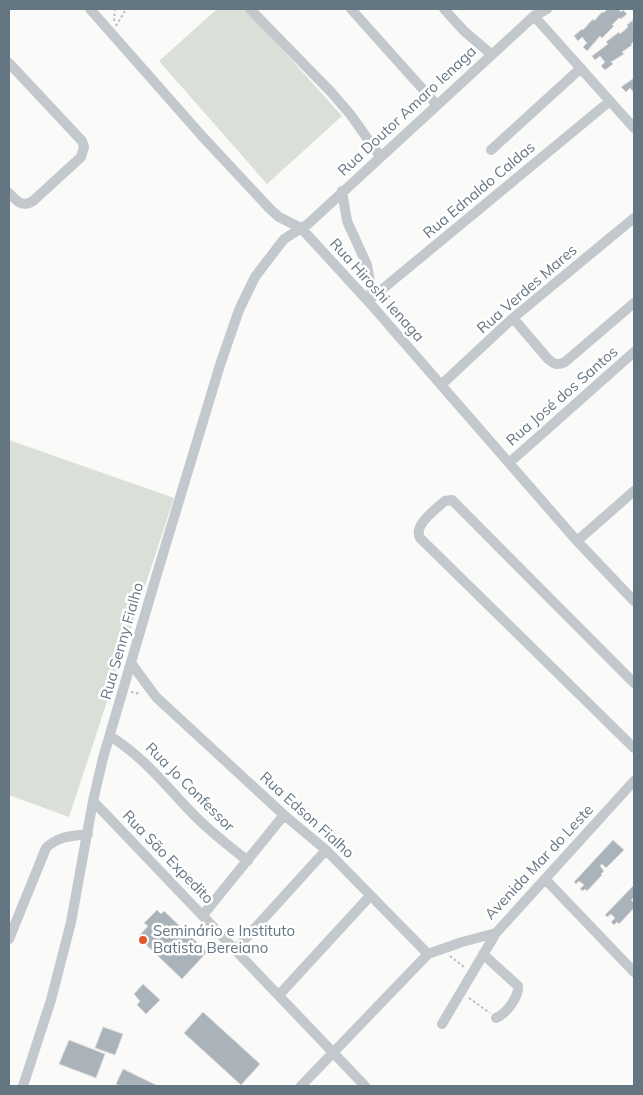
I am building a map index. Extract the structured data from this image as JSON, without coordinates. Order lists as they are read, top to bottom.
{
  "streets": {
    "street": [
      "Rua Doutor Amaro Ienaga",
      "Rua Ednaldo Caldas",
      "Rua Verdes Mares",
      "Rua Hiroshi Ienaga",
      "Rua José dos Santos",
      "Rua Senny Fialho",
      "Rua Jo Confessor",
      "Rua Edson Fialho",
      "Rua São Expedito",
      "Avenida Mar do Leste"
    ]
  },
  "crossings": [
    ["Rua Doutor Amaro Ienaga", "Rua Hiroshi Ienaga"],
    ["Rua Doutor Amaro Ienaga", "Rua Senny Fialho"],
    ["Rua Ednaldo Caldas", "Rua Hiroshi Ienaga"],
    ["Rua Verdes Mares", "Rua Hiroshi Ienaga"],
    ["Rua Hiroshi Ienaga", "Rua José dos Santos"],
    ["Rua Hiroshi Ienaga", "Rua Senny Fialho"],
    ["Rua Senny Fialho", "Rua Jo Confessor"],
    ["Rua Senny Fialho", "Rua Edson Fialho"],
    ["Rua Senny Fialho", "Rua São Expedito"],
    ["Rua Edson Fialho", "Avenida Mar do Leste"],
    ["Rua São Expedito", "Avenida Mar do Leste"]
  ],
  "places": ["Seminário e Instituto Batista Bereiano"]
}
